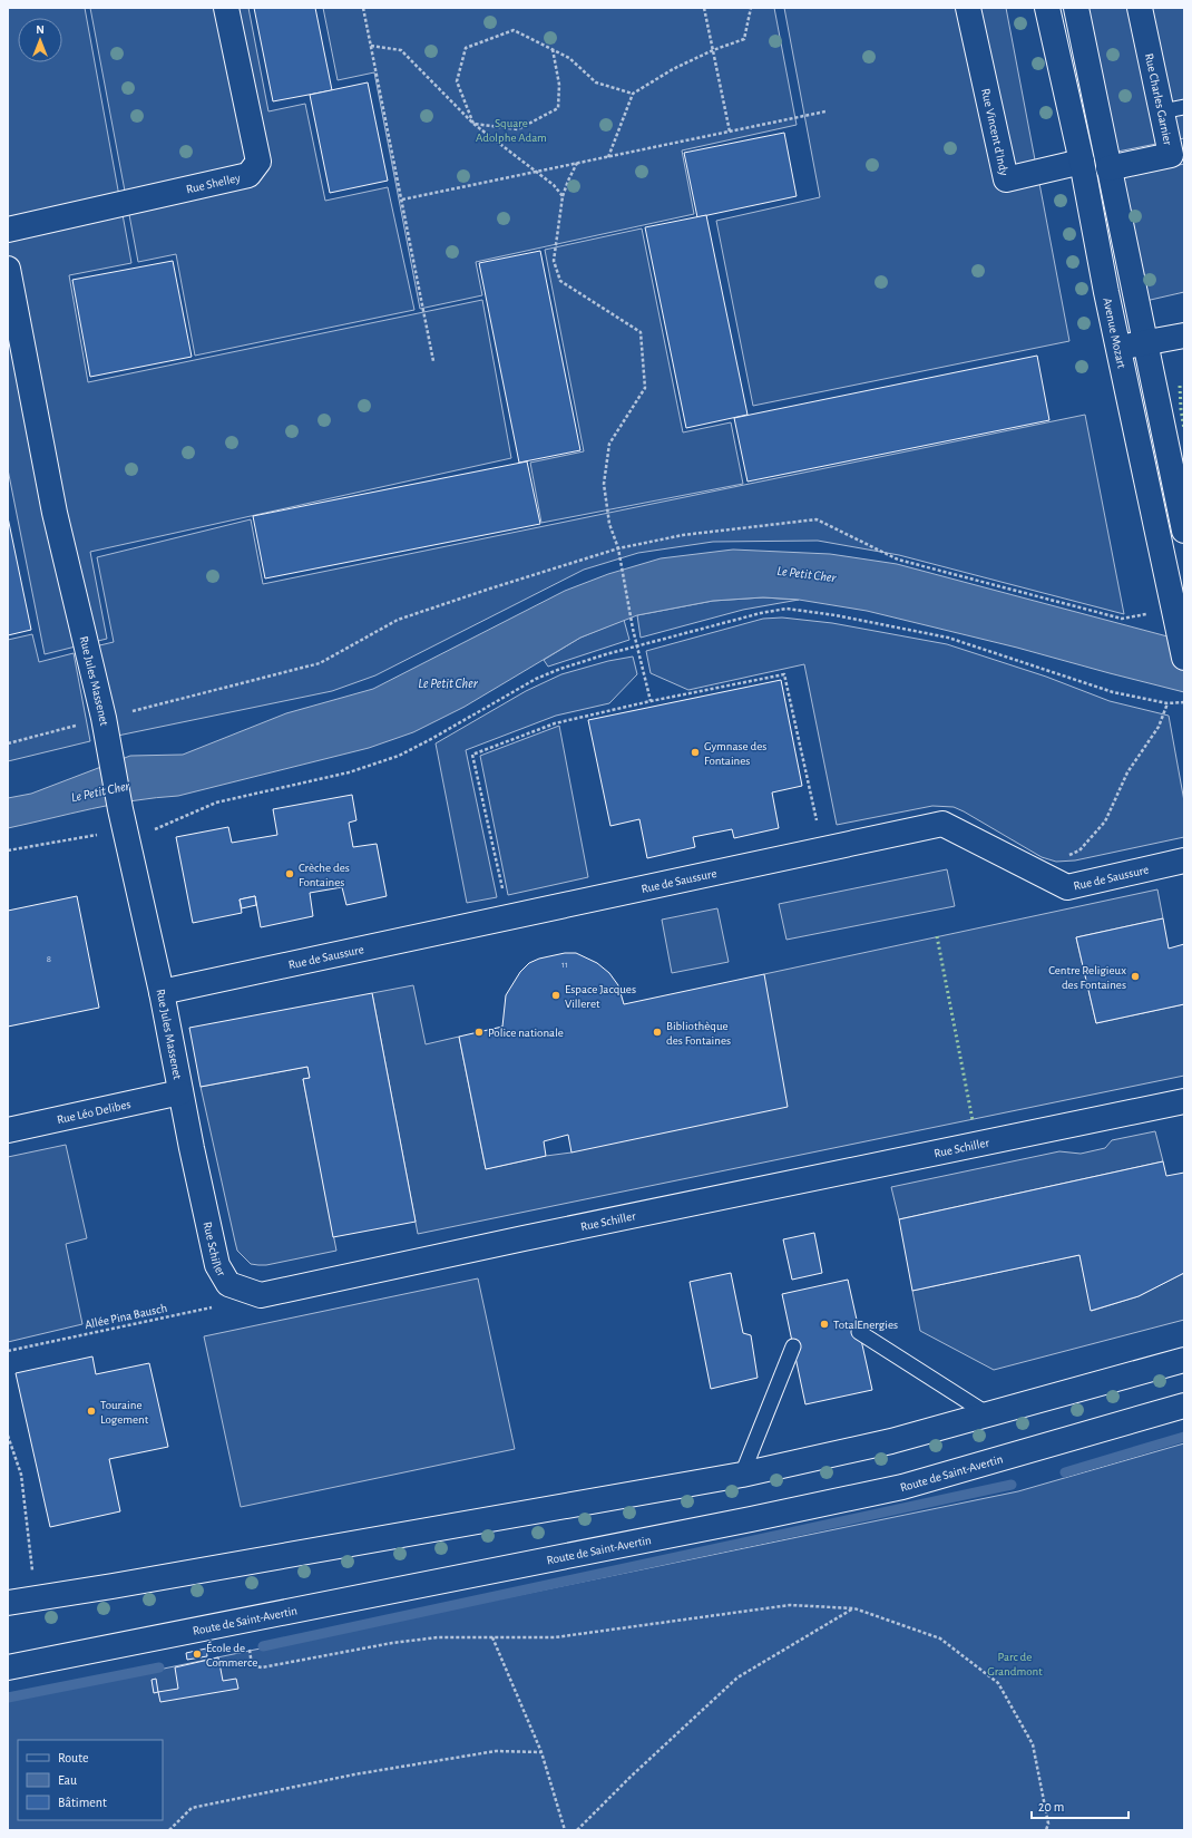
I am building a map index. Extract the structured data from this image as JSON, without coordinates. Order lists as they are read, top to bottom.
{
  "streets": {
    "street": [
      "Rue Charles Garnier",
      "Rue Vincent d'Indy",
      "Rue Shelley",
      "Avenue Mozart",
      "Rue Jules Massenet",
      "Rue de Saussure",
      "Rue Léo Delibes",
      "Rue Schiller",
      "Route de Saint-Avertin"
    ],
    "path": ["Allée Pina Bausch"]
  },
  "crossings": [
    ["Rue Vincent d'Indy", "Avenue Mozart"],
    ["Rue Jules Massenet", "Rue de Saussure"],
    ["Rue Jules Massenet", "Rue Léo Delibes"],
    ["Rue Jules Massenet", "Rue Schiller"],
    ["Rue Léo Delibes", "Rue Schiller"],
    ["Rue Schiller", "Allée Pina Bausch"]
  ],
  "water": ["Le Petit Cher"],
  "parks": ["Square Adolphe Adam", "Parc de Grandmont"],
  "places": [
    "Gymnase des Fontaines",
    "Crèche des Fontaines",
    "Centre Religieux des Fontaines",
    "Espace Jacques Villeret",
    "Police nationale",
    "Bibliothèque des Fontaines",
    "TotalEnergies",
    "Touraine Logement",
    "École de Commerce"
  ],
  "house_numbers": ["8", "11"],
  "legend": ["Route", "Eau", "Bâtiment"],
  "scale_bar": "20 m",
  "north": "top"
}
